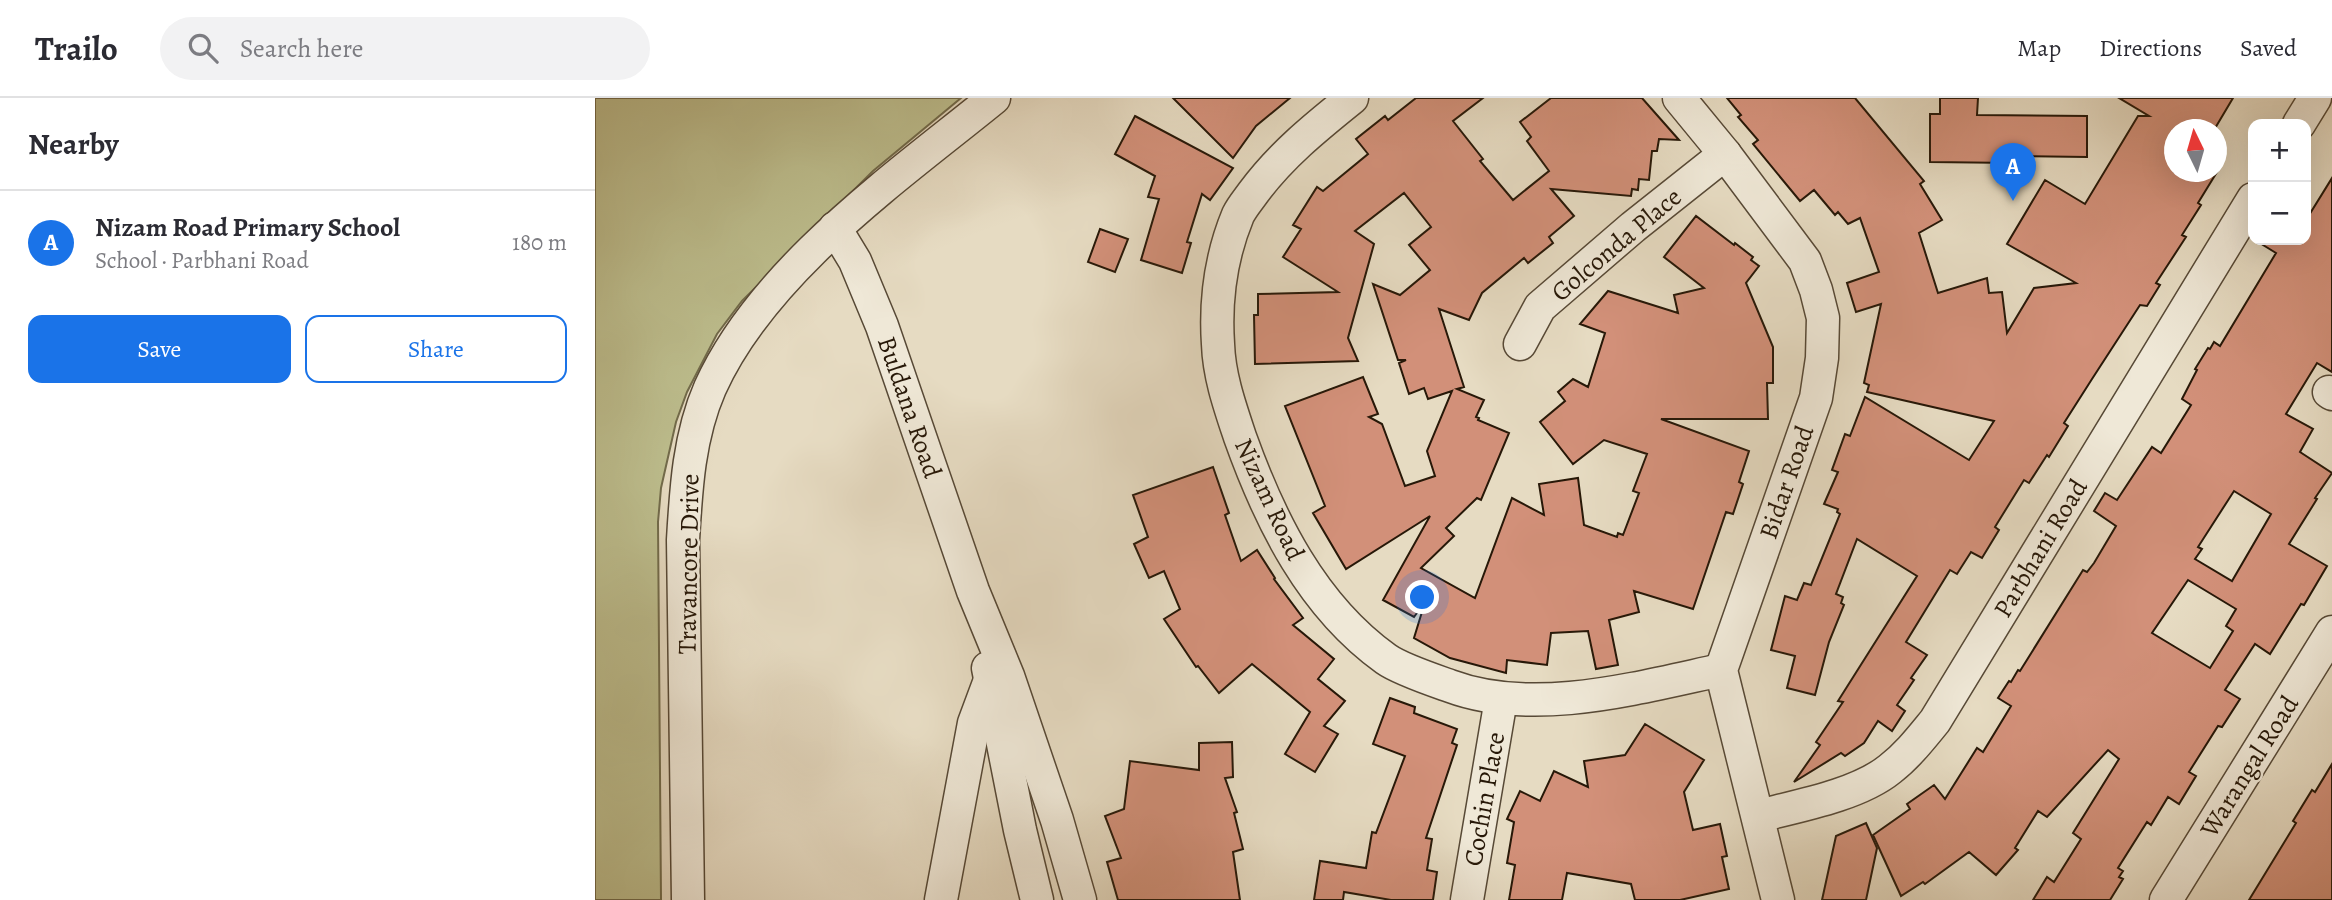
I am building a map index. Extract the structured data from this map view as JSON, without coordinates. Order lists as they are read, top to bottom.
{
  "streets": {
    "street": [
      "Golconda Place",
      "Buldana Road",
      "Bidar Road",
      "Nizam Road",
      "Parbhani Road",
      "Travancore Drive",
      "Warangal Road",
      "Cochin Place"
    ]
  },
  "crossings": [
    ["Golconda Place", "Bidar Road"],
    ["Buldana Road", "Travancore Drive"],
    ["Bidar Road", "Nizam Road"],
    ["Nizam Road", "Cochin Place"]
  ],
  "north": "top",
  "page": {
    "header": "Trailo",
    "search": "Search here",
    "nav": ["Map", "Directions", "Saved"],
    "heading": "Nearby",
    "map_buttons": ["+", "−"],
    "pins": "A",
    "list": [
      {
        "mark": "A",
        "name": "Nizam Road Primary School",
        "note": "School · Parbhani Road",
        "value": "180 m"
      }
    ],
    "buttons": ["Save", "Share"]
  }
}
